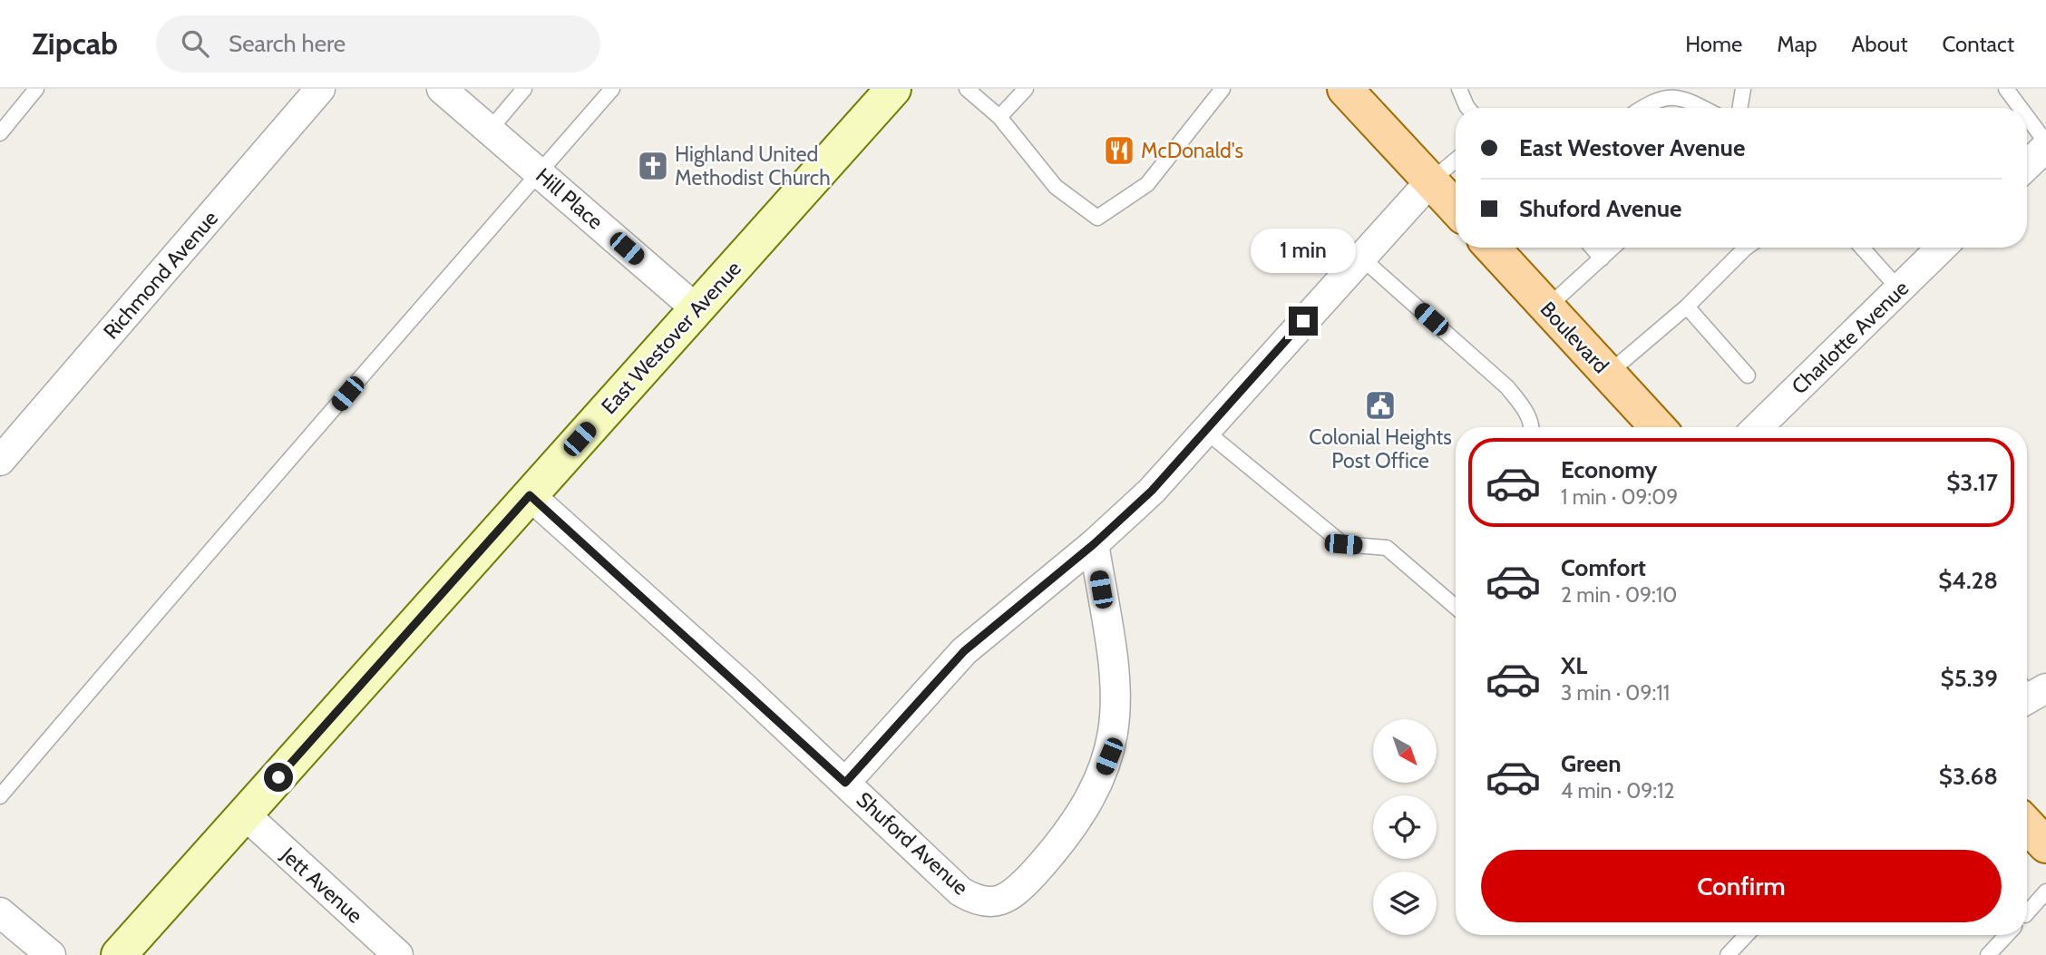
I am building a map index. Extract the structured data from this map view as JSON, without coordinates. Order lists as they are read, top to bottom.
{
  "streets": {
    "main road": ["East Westover Avenue", "Boulevard"],
    "street": [
      "Hill Place",
      "Richmond Avenue",
      "Charlotte Avenue",
      "Shuford Avenue",
      "Jett Avenue"
    ]
  },
  "crossings": [
    ["Hill Place", "East Westover Avenue"],
    ["East Westover Avenue", "Shuford Avenue"],
    ["East Westover Avenue", "Jett Avenue"]
  ],
  "places": {
    "restaurant": ["McDonald's"],
    "church": ["Highland United Methodist Church"],
    "public building": ["Colonial Heights Post Office"]
  },
  "north": "bottom right",
  "page": {
    "header": "Zipcab",
    "search": "Search here",
    "nav": [
      "Home",
      "Map",
      "About",
      "Contact"
    ],
    "banner": ["East Westover Avenue", "Shuford Avenue"],
    "bubble": "1 min",
    "list": [
      {
        "name": "Economy",
        "note": "1 min · 09:09",
        "value": "$3.17"
      },
      {
        "name": "Comfort",
        "note": "2 min · 09:10",
        "value": "$4.28"
      },
      {
        "name": "XL",
        "note": "3 min · 09:11",
        "value": "$5.39"
      },
      {
        "name": "Green",
        "note": "4 min · 09:12",
        "value": "$3.68"
      }
    ],
    "buttons": "Confirm"
  }
}
